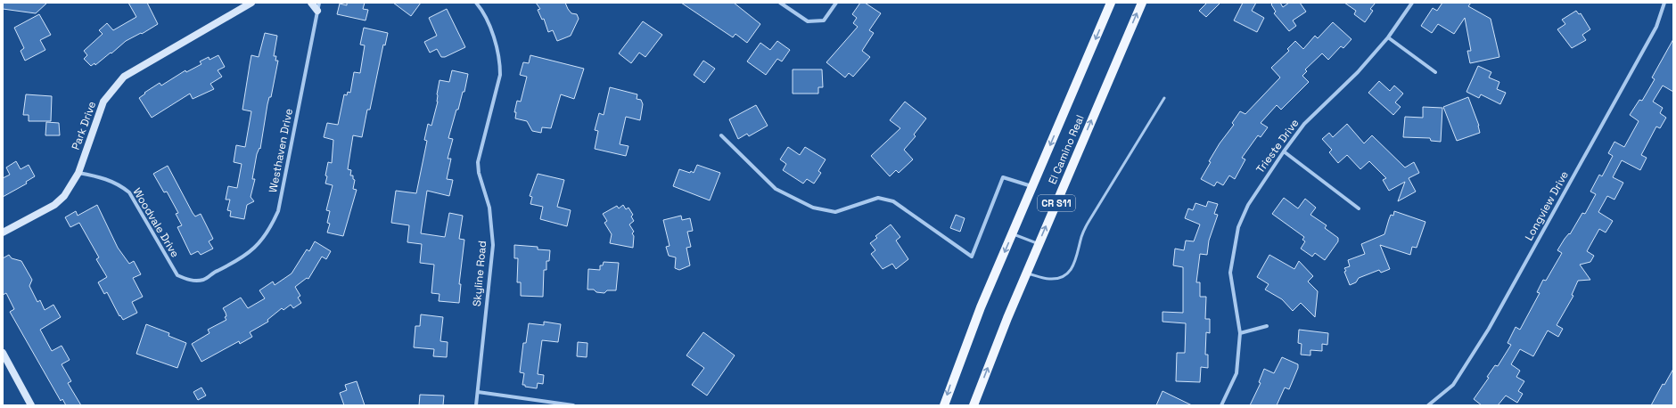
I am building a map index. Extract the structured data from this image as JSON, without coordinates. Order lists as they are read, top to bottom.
{
  "streets": {
    "main road": ["El Camino Real", "CR S11"],
    "street": [
      "Park Drive",
      "Trieste Drive",
      "Westhaven Drive",
      "Longview Drive",
      "Woodvale Drive",
      "Skyline Road"
    ]
  },
  "crossings": [
    ["Park Drive", "Woodvale Drive"],
    ["Westhaven Drive", "Woodvale Drive"]
  ]
}
